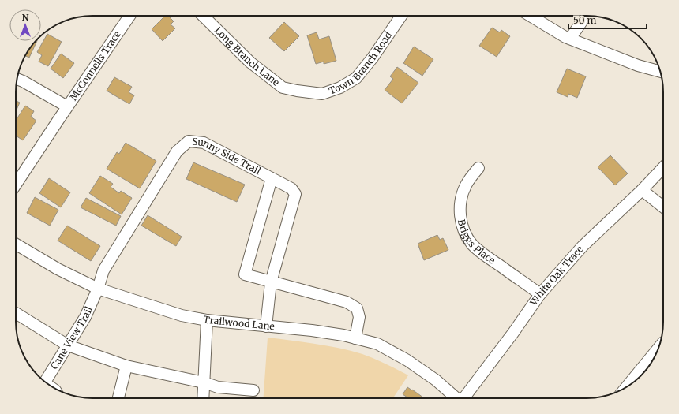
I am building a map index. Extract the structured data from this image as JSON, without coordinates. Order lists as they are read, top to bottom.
{
  "streets": {
    "street": [
      "Long Branch Lane",
      "Town Branch Road",
      "McConnells Trace",
      "Sunny Side Trail",
      "Briggs Place",
      "White Oak Trace",
      "Trailwood Lane",
      "Cane View Trail"
    ]
  },
  "crossings": [
    ["Long Branch Lane", "Town Branch Road"],
    ["Sunny Side Trail", "Trailwood Lane"],
    ["Sunny Side Trail", "Cane View Trail"],
    ["Briggs Place", "White Oak Trace"],
    ["Trailwood Lane", "Cane View Trail"]
  ],
  "scale_bar": "50 m",
  "north": "top"
}
